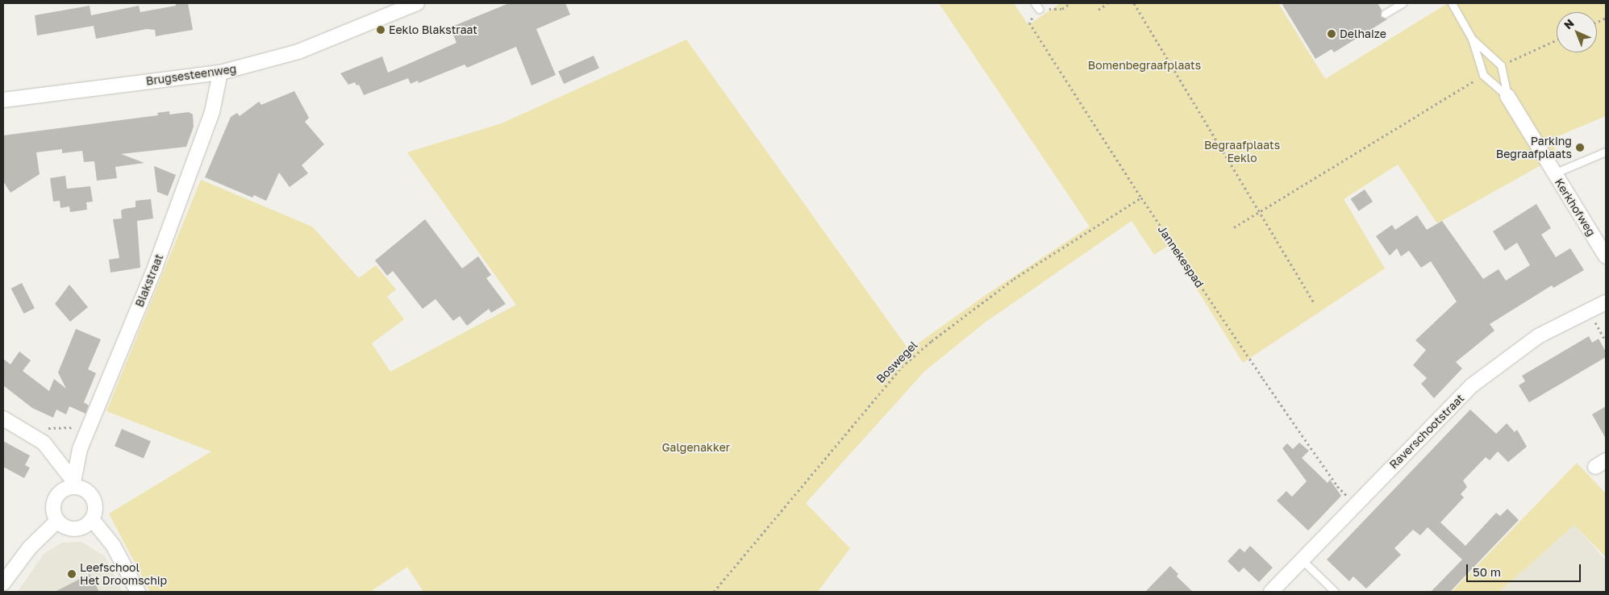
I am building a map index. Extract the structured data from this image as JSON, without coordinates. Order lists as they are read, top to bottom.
{
  "streets": {
    "street": [
      "Brugsesteenweg",
      "Kerkhofweg",
      "Blakstraat",
      "Raverschootstraat"
    ],
    "path": ["Jannekespad", "Boswegel"]
  },
  "crossings": [
    ["Brugsesteenweg", "Blakstraat"],
    ["Jannekespad", "Boswegel"],
    ["Jannekespad", "Raverschootstraat"]
  ],
  "parks": ["Bomenbegraafplaats", "Begraafplaats Eeklo", "Galgenakker"],
  "places": [
    "Eeklo Blakstraat",
    "Delhaize",
    "Parking Begraafplaats",
    "Leefschool Het Droomschip"
  ],
  "scale_bar": "50 m",
  "north": "top left"
}
